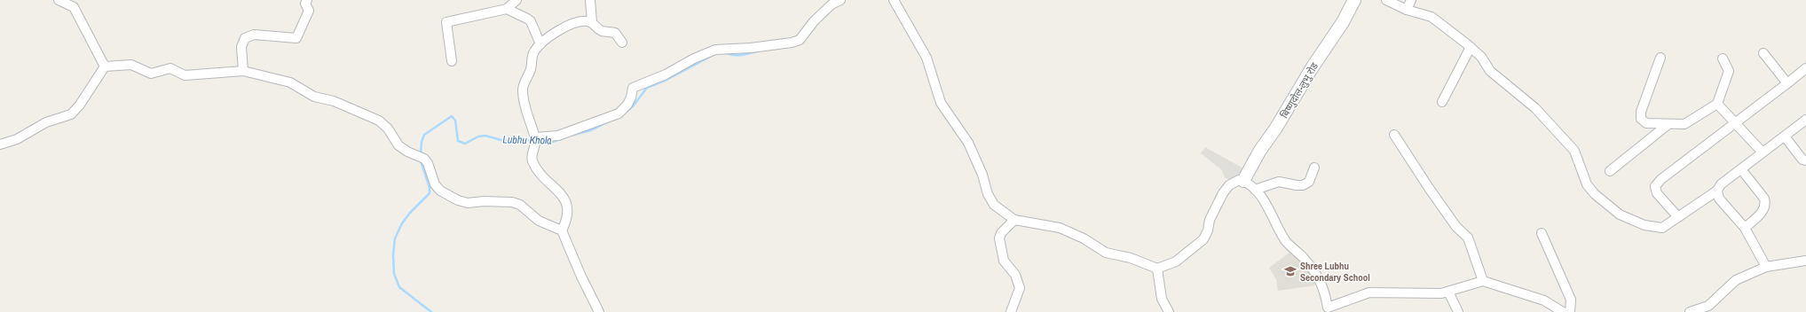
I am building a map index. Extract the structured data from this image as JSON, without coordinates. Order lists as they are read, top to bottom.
{
  "streets": {
    "street": ["बिष्णुदोल-लुभु रोड"]
  },
  "water": ["Lubhu Khola"],
  "places": {
    "school or university": ["Shree Lubhu Secondary School"]
  }
}
